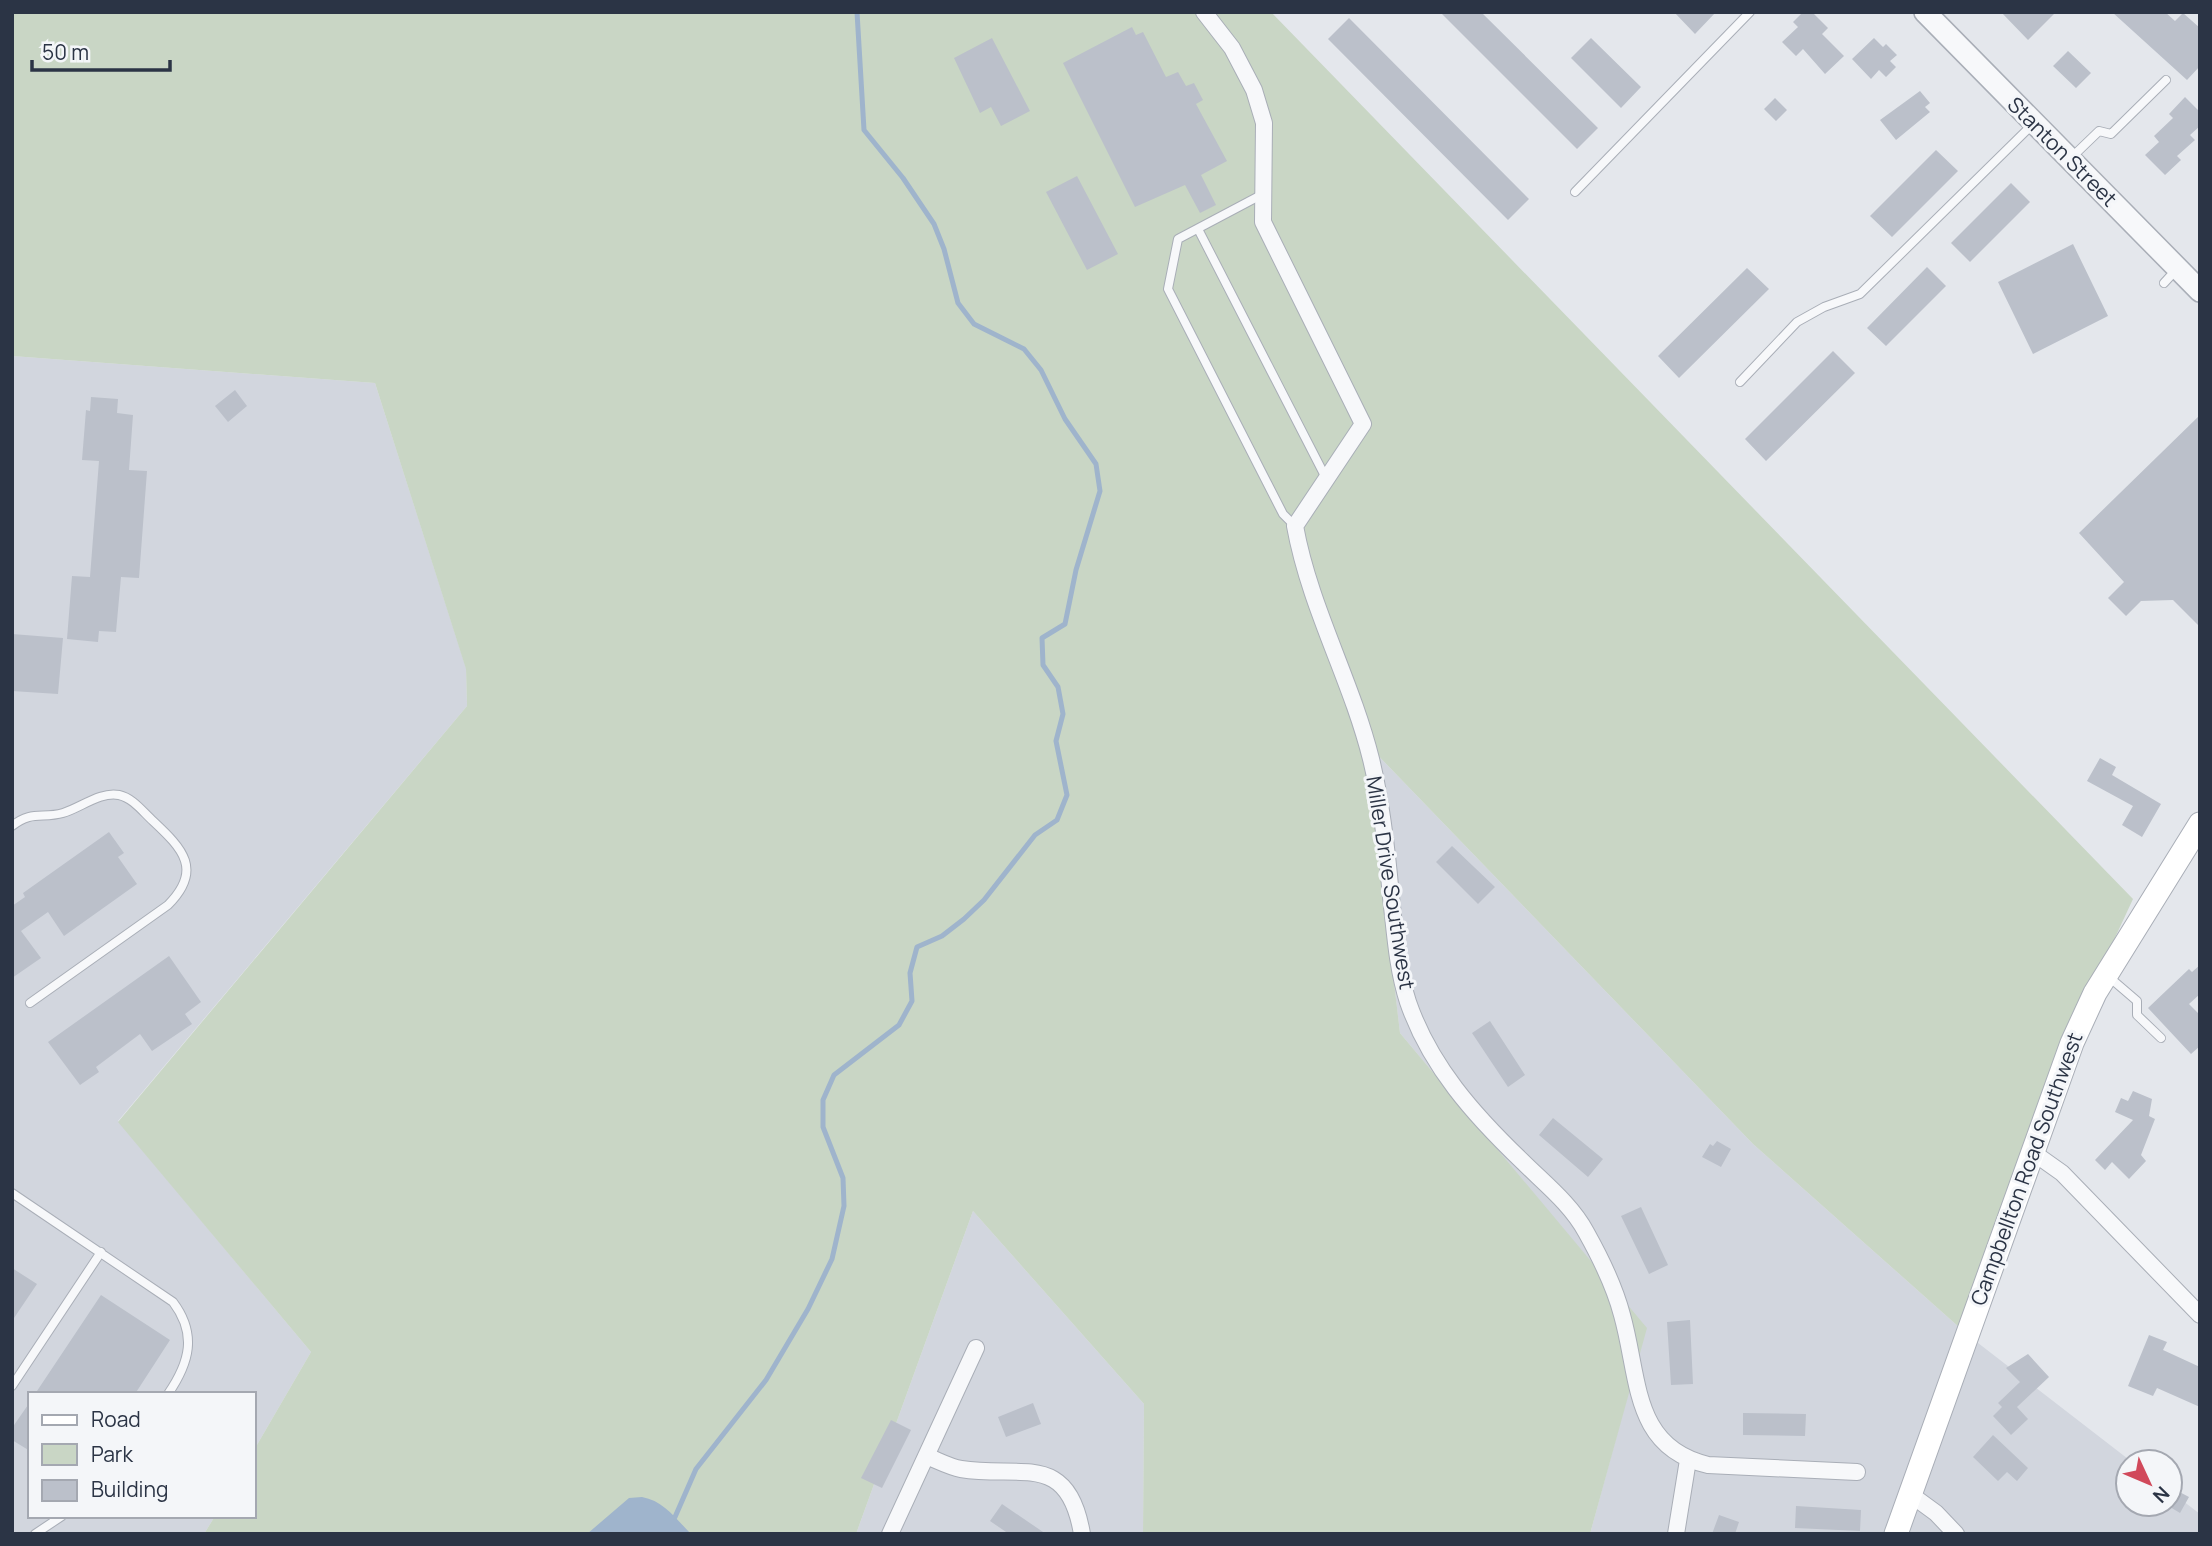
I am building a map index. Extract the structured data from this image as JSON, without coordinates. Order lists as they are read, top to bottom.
{
  "streets": {
    "main road": ["Campbellton Road Southwest"],
    "street": ["Stanton Street", "Miller Drive Southwest"]
  },
  "legend": ["Road", "Park", "Building"],
  "scale_bar": "50 m",
  "north": "bottom right"
}
